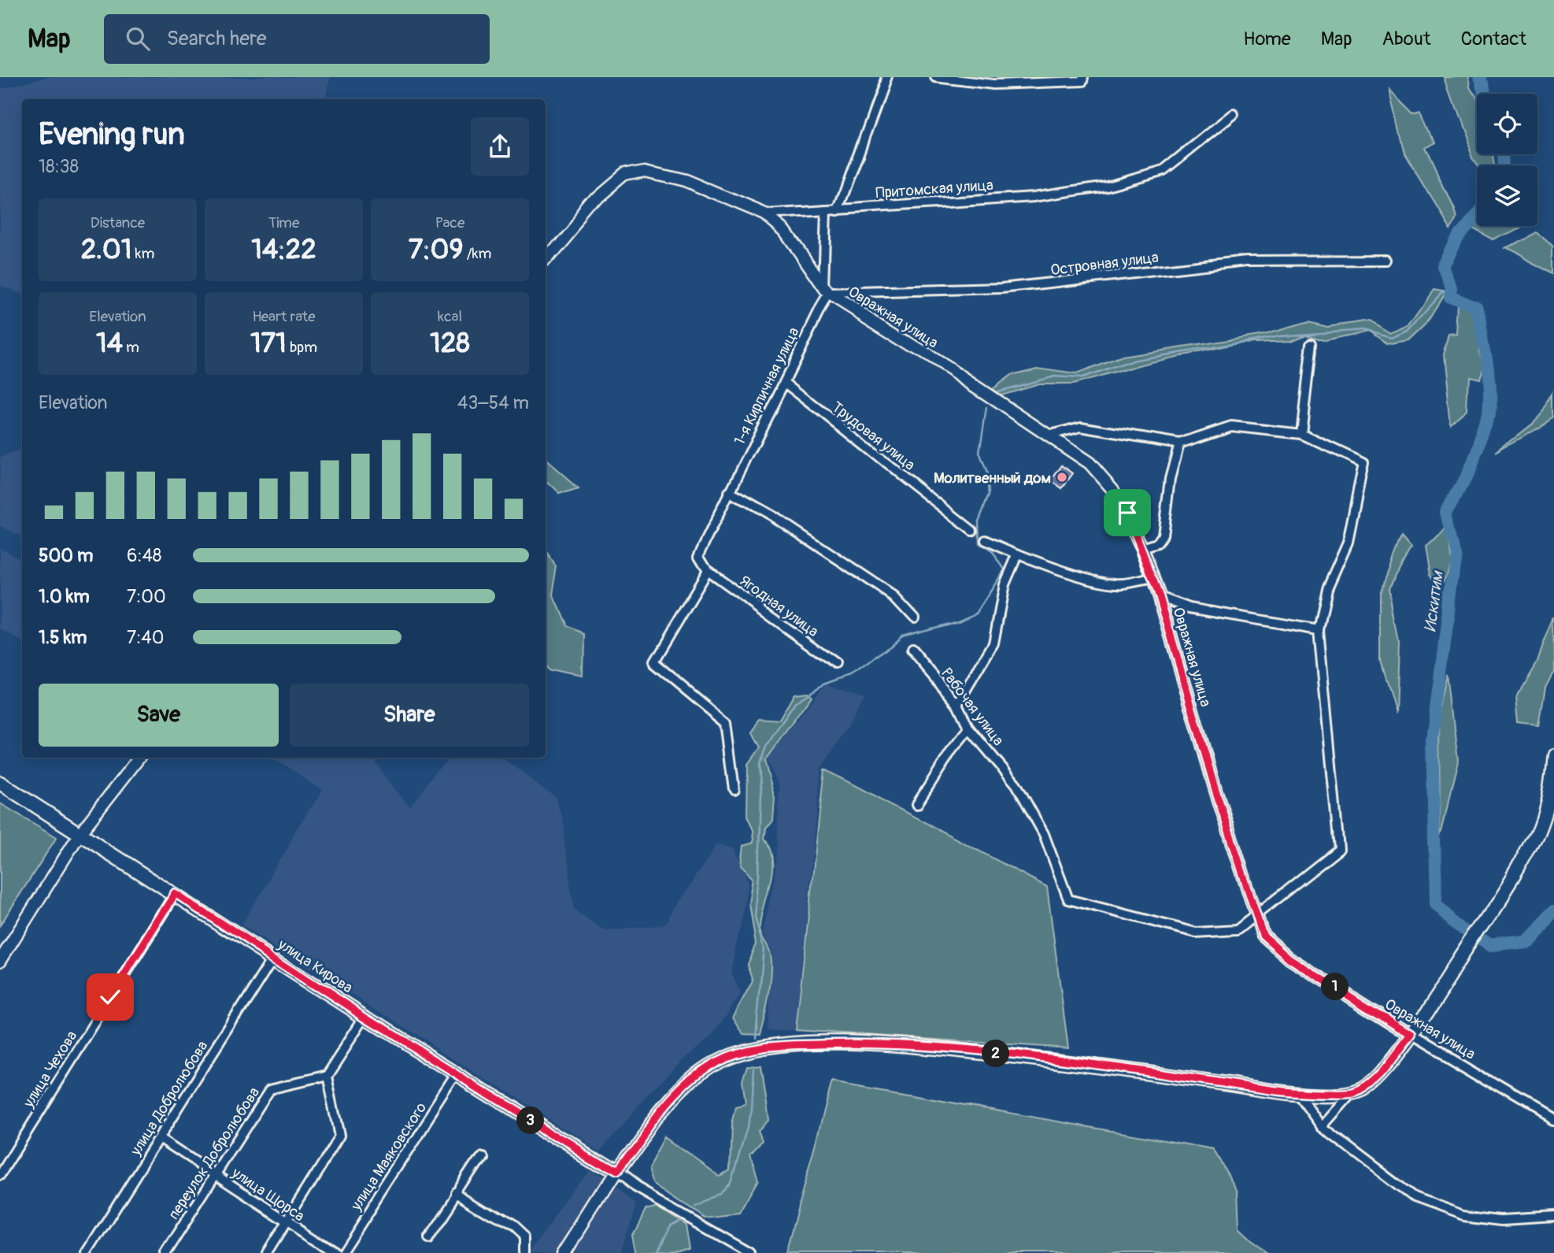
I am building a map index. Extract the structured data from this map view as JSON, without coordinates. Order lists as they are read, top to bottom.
{
  "streets": {
    "main road": ["улица Кирова"],
    "street": [
      "Притомская улица",
      "Островная улица",
      "Овражная улица",
      "1-я Кирпичная улица",
      "Трудовая улица",
      "Ягодная улица",
      "Рабочая улица",
      "улица Чехова",
      "улица Добролюбова",
      "переулок Добролюбова",
      "улица Маяковского",
      "улица Щорса"
    ]
  },
  "crossings": [
    ["Притомская улица", "Овражная улица"],
    ["Притомская улица", "1-я Кирпичная улица"],
    ["Островная улица", "Овражная улица"],
    ["Островная улица", "1-я Кирпичная улица"],
    ["Овражная улица", "1-я Кирпичная улица"],
    ["Овражная улица", "Рабочая улица"],
    ["1-я Кирпичная улица", "Трудовая улица"],
    ["1-я Кирпичная улица", "Ягодная улица"],
    ["улица Кирова", "улица Чехова"],
    ["улица Кирова", "улица Добролюбова"],
    ["улица Кирова", "улица Маяковского"],
    ["улица Добролюбова", "улица Щорса"],
    ["переулок Добролюбова", "улица Щорса"]
  ],
  "water": ["Искитим"],
  "places": ["Молитвенный дом"],
  "page": {
    "header": "Map",
    "search": "Search here",
    "nav": [
      "Home",
      "Map",
      "About",
      "Contact"
    ],
    "heading": ["Evening run", "18:38"],
    "stats": [
      ["Distance", "2.01 km"],
      ["Time", "14:22"],
      ["Pace", "7:09 /km"],
      ["Elevation", "14 m"],
      ["Heart rate", "171 bpm"],
      ["kcal", "128"]
    ],
    "chart": ["Elevation", "43–54 m"],
    "list": [
      {
        "name": "500 m",
        "note": "6:48"
      },
      {
        "name": "1.0 km",
        "note": "7:00"
      },
      {
        "name": "1.5 km",
        "note": "7:40"
      }
    ],
    "buttons": ["Save", "Share"],
    "pins": ["1", "2", "3"]
  }
}
